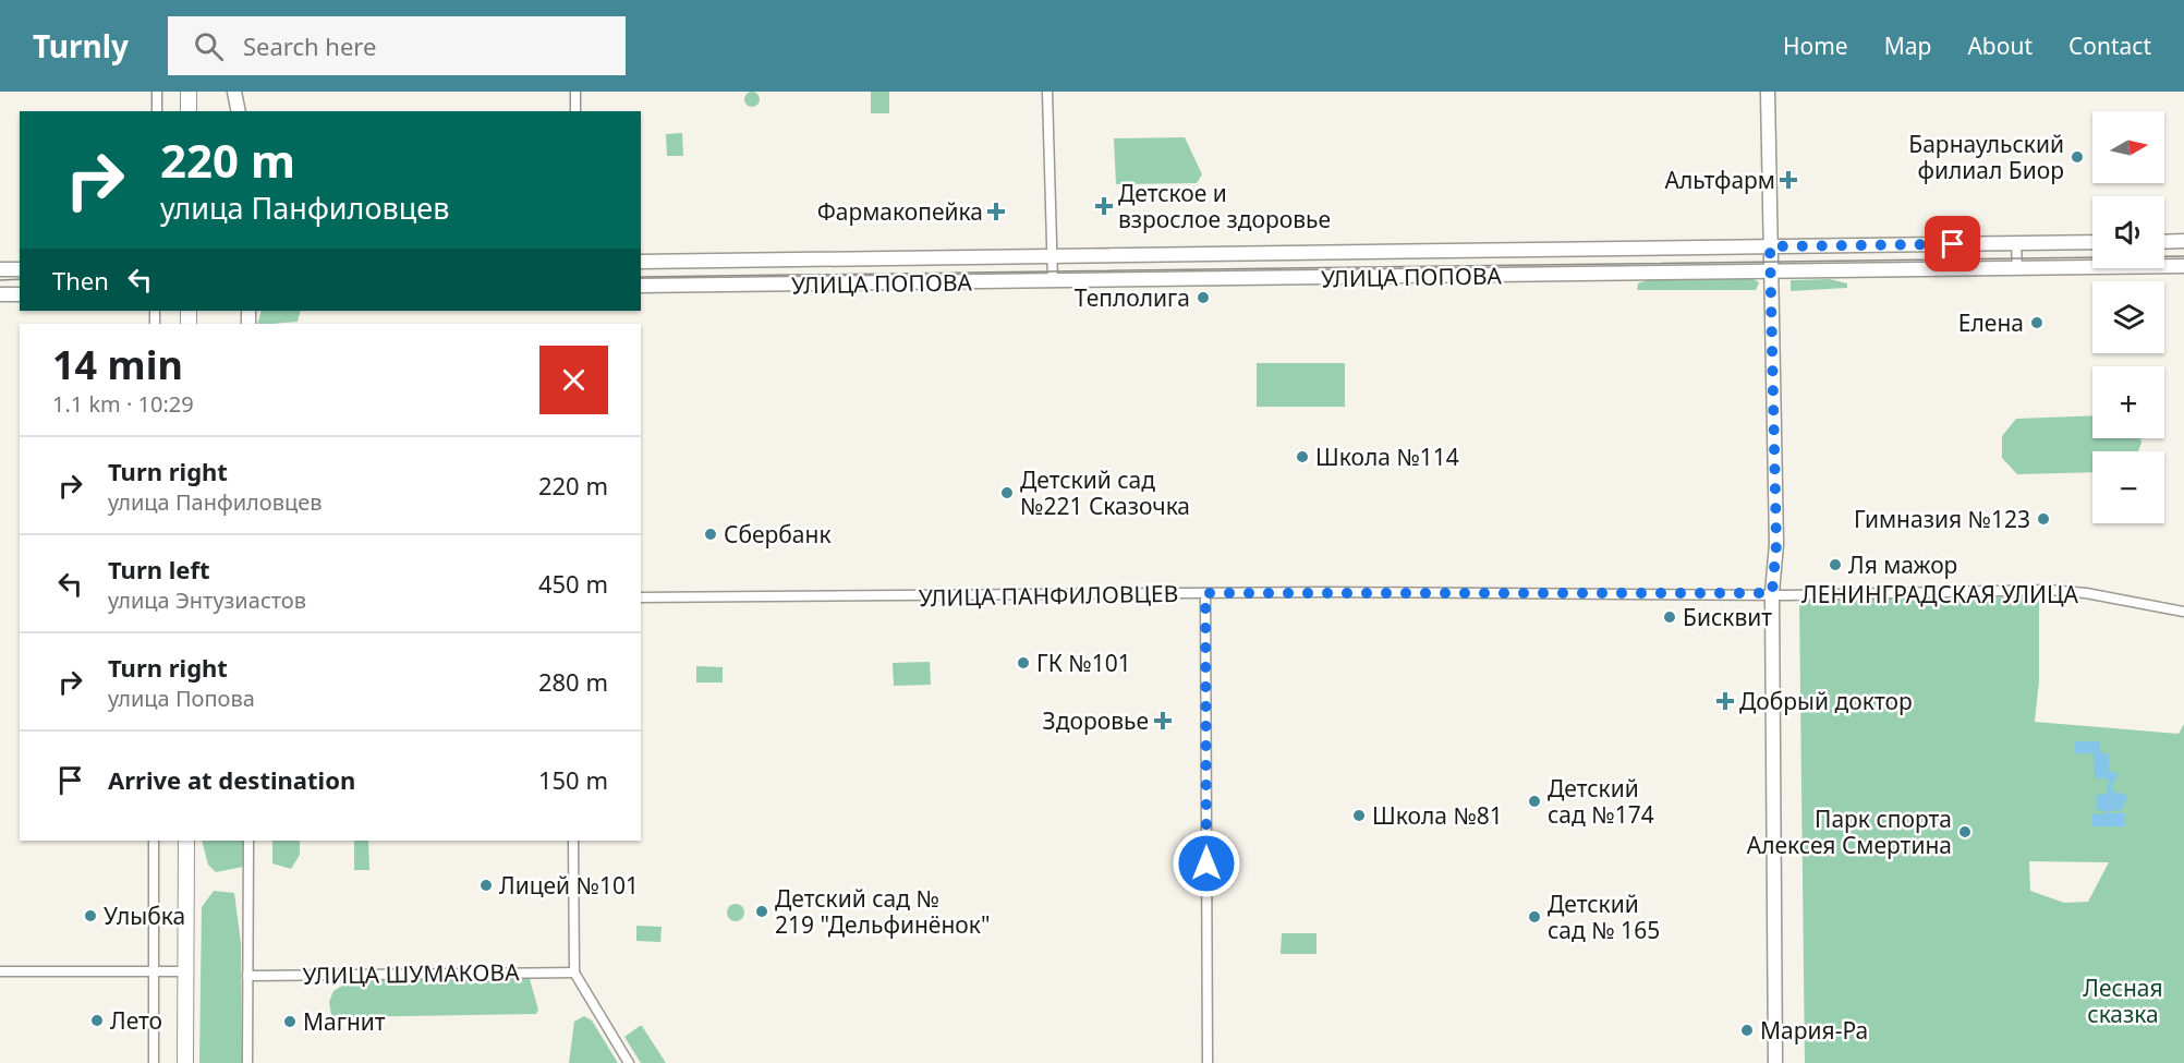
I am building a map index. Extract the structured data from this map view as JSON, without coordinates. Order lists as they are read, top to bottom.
{
  "streets": {
    "main road": ["УЛИЦА ПОПОВА"],
    "street": ["ЛЕНИНГРАДСКАЯ УЛИЦА", "УЛИЦА ПАНФИЛОВЦЕВ", "УЛИЦА ШУМАКОВА"]
  },
  "crossings": [
    ["ЛЕНИНГРАДСКАЯ УЛИЦА", "УЛИЦА ПАНФИЛОВЦЕВ"]
  ],
  "parks": ["Лесная сказка"],
  "places": {
    "other": [
      "Барнаульский филиал Биор",
      "Теплолига",
      "Елена",
      "Школа №114",
      "Детский сад №221 Сказочка",
      "Гимназия №123",
      "Сбербанк",
      "Ля мажор",
      "Бисквит",
      "ГК №101",
      "Детский сад №174",
      "Школа №81",
      "Парк спорта Алексея Смертина",
      "Лицей №101",
      "Детский сад № 219 \"Дельфинёнок\"",
      "Улыбка",
      "Детский сад № 165",
      "Лето",
      "Магнит",
      "Мария-Ра"
    ],
    "health": [
      "Альтфарм",
      "Детское и взрослое здоровье",
      "Фармакопейка",
      "Добрый доктор",
      "Здоровье"
    ]
  },
  "north": "right",
  "page": {
    "header": "Turnly",
    "search": "Search here",
    "nav": [
      "Home",
      "Map",
      "About",
      "Contact"
    ],
    "map_buttons": ["+", "−"],
    "turn": ["220 m", "улица Панфиловцев"],
    "then": "Then",
    "heading": ["14 min", "1.1 km · 10:29"],
    "list": [
      {
        "name": "Turn right",
        "note": "улица Панфиловцев",
        "value": "220 m"
      },
      {
        "name": "Turn left",
        "note": "улица Энтузиастов",
        "value": "450 m"
      },
      {
        "name": "Turn right",
        "note": "улица Попова",
        "value": "280 m"
      },
      {
        "name": "Arrive at destination",
        "value": "150 m"
      }
    ]
  }
}
